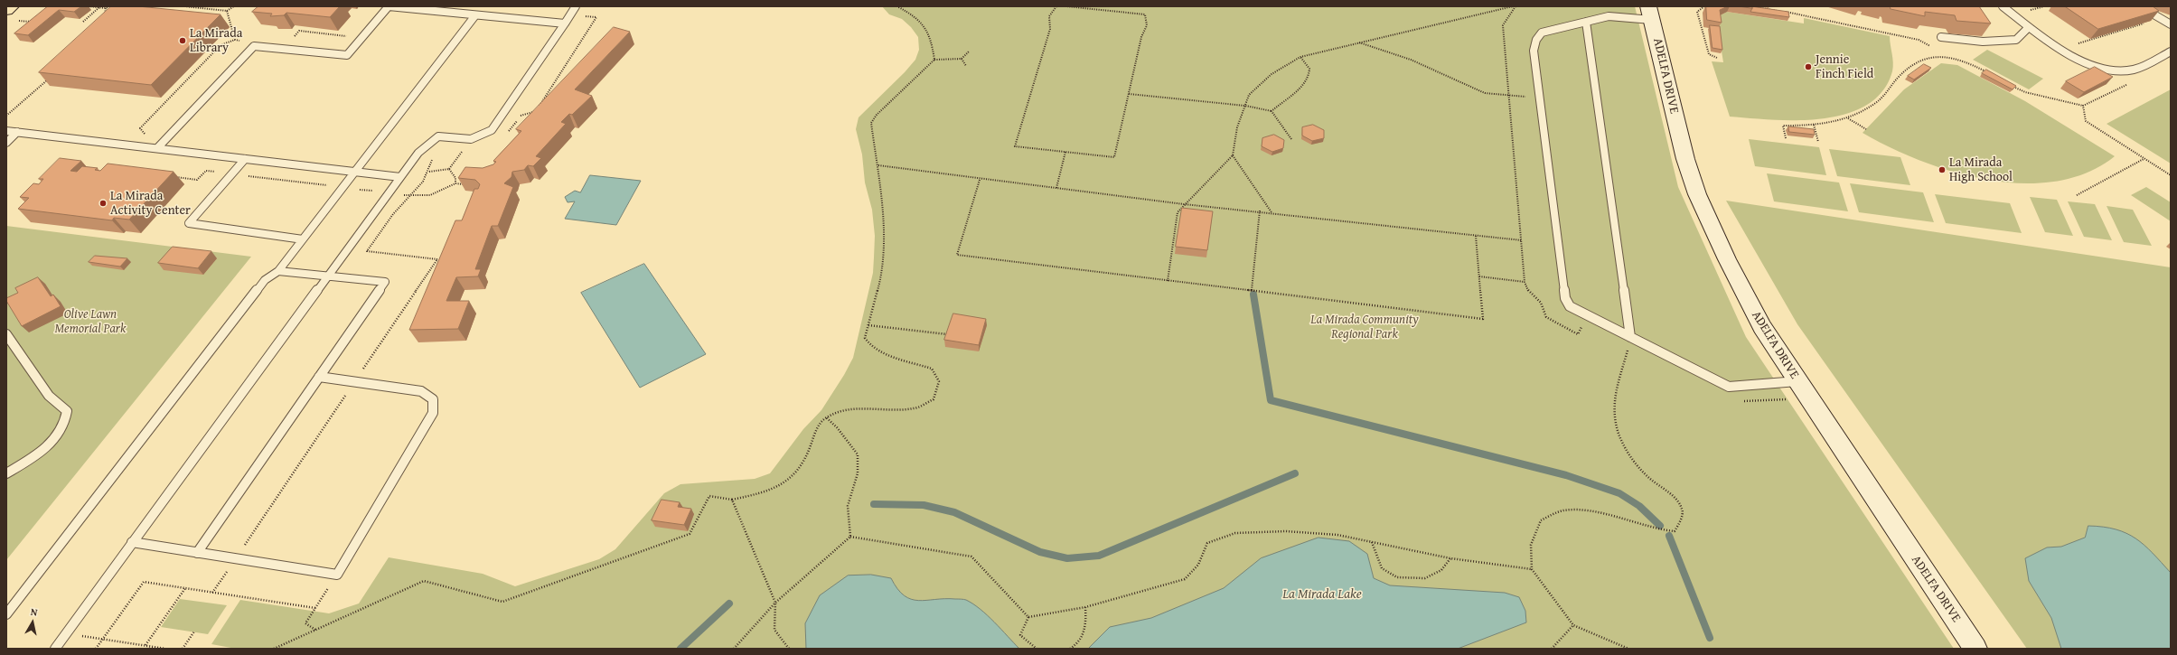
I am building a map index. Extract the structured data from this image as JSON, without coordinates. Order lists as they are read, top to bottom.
{
  "streets": {
    "street": ["ADELFA DRIVE"]
  },
  "water": ["La Mirada Lake"],
  "parks": ["Olive Lawn Memorial Park", "La Mirada Community Regional Park"],
  "places": [
    "La Mirada Library",
    "Jennie Finch Field",
    "La Mirada High School",
    "La Mirada Activity Center"
  ],
  "north": "top"
}
